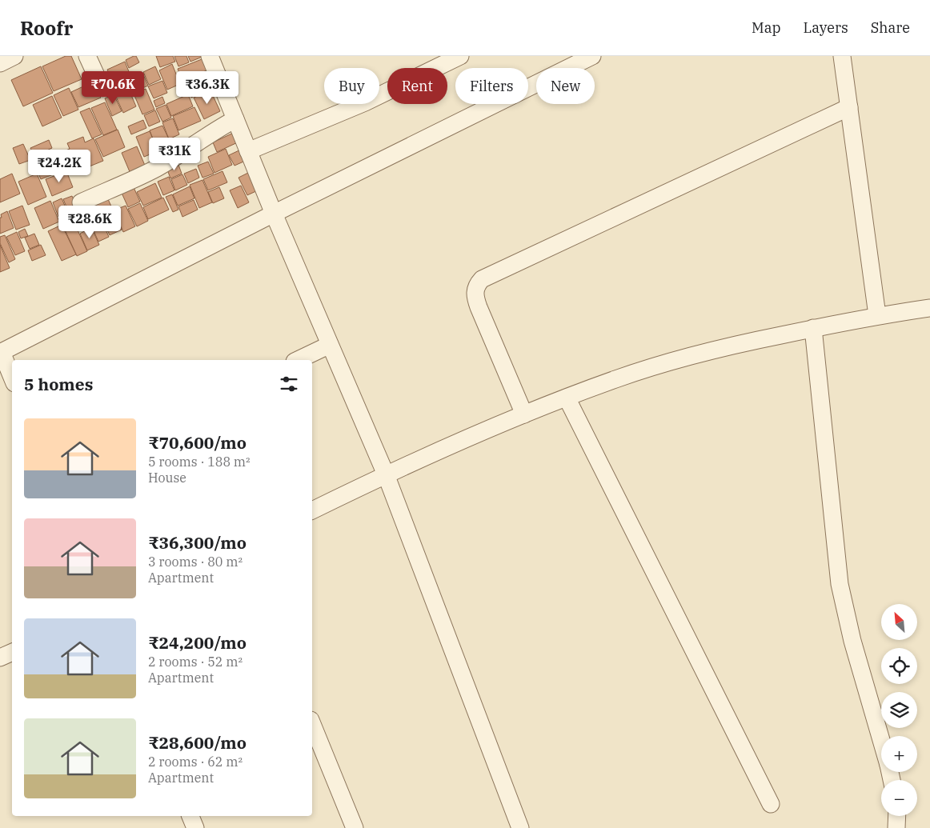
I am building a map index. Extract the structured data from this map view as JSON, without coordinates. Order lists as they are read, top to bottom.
{
  "north": "top left",
  "page": {
    "header": "Roofr",
    "nav": ["Map", "Layers", "Share"],
    "chip": [
      "Buy",
      "Rent",
      "Filters",
      "New"
    ],
    "price": [
      "₹70.6K",
      "₹36.3K",
      "₹31K",
      "₹24.2K",
      "₹28.6K"
    ],
    "heading": "5 homes",
    "list": [
      {
        "name": "₹70,600/mo",
        "note": "5 rooms · 188 m² · House"
      },
      {
        "name": "₹36,300/mo",
        "note": "3 rooms · 80 m² · Apartment"
      },
      {
        "name": "₹24,200/mo",
        "note": "2 rooms · 52 m² · Apartment"
      },
      {
        "name": "₹28,600/mo",
        "note": "2 rooms · 62 m² · Apartment"
      }
    ],
    "map_buttons": ["+", "−"]
  }
}
